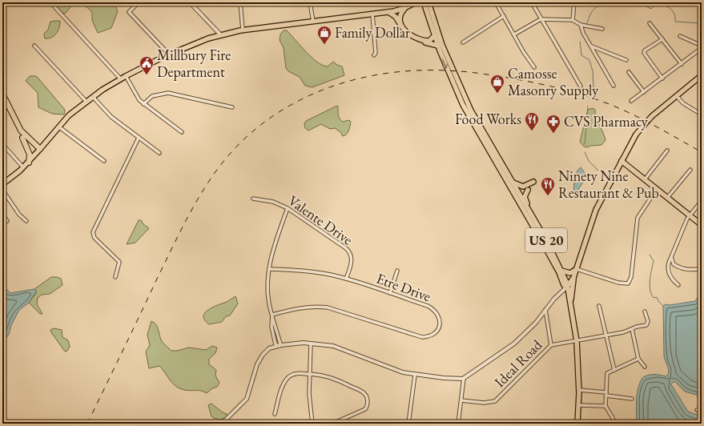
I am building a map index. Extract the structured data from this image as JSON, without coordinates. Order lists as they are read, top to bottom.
{
  "streets": {
    "main road": ["US 20"],
    "street": ["Valente Drive", "Etre Drive", "Ideal Road"]
  },
  "crossings": [
    ["Valente Drive", "Etre Drive"],
    ["US 20", "Ideal Road"]
  ],
  "places": {
    "shop": ["Family Dollar", "Camosse Masonry Supply"],
    "public building": ["Millbury Fire Department"],
    "restaurant": ["Food Works", "Ninety Nine Restaurant & Pub"],
    "pharmacy": ["CVS Pharmacy"]
  }
}
